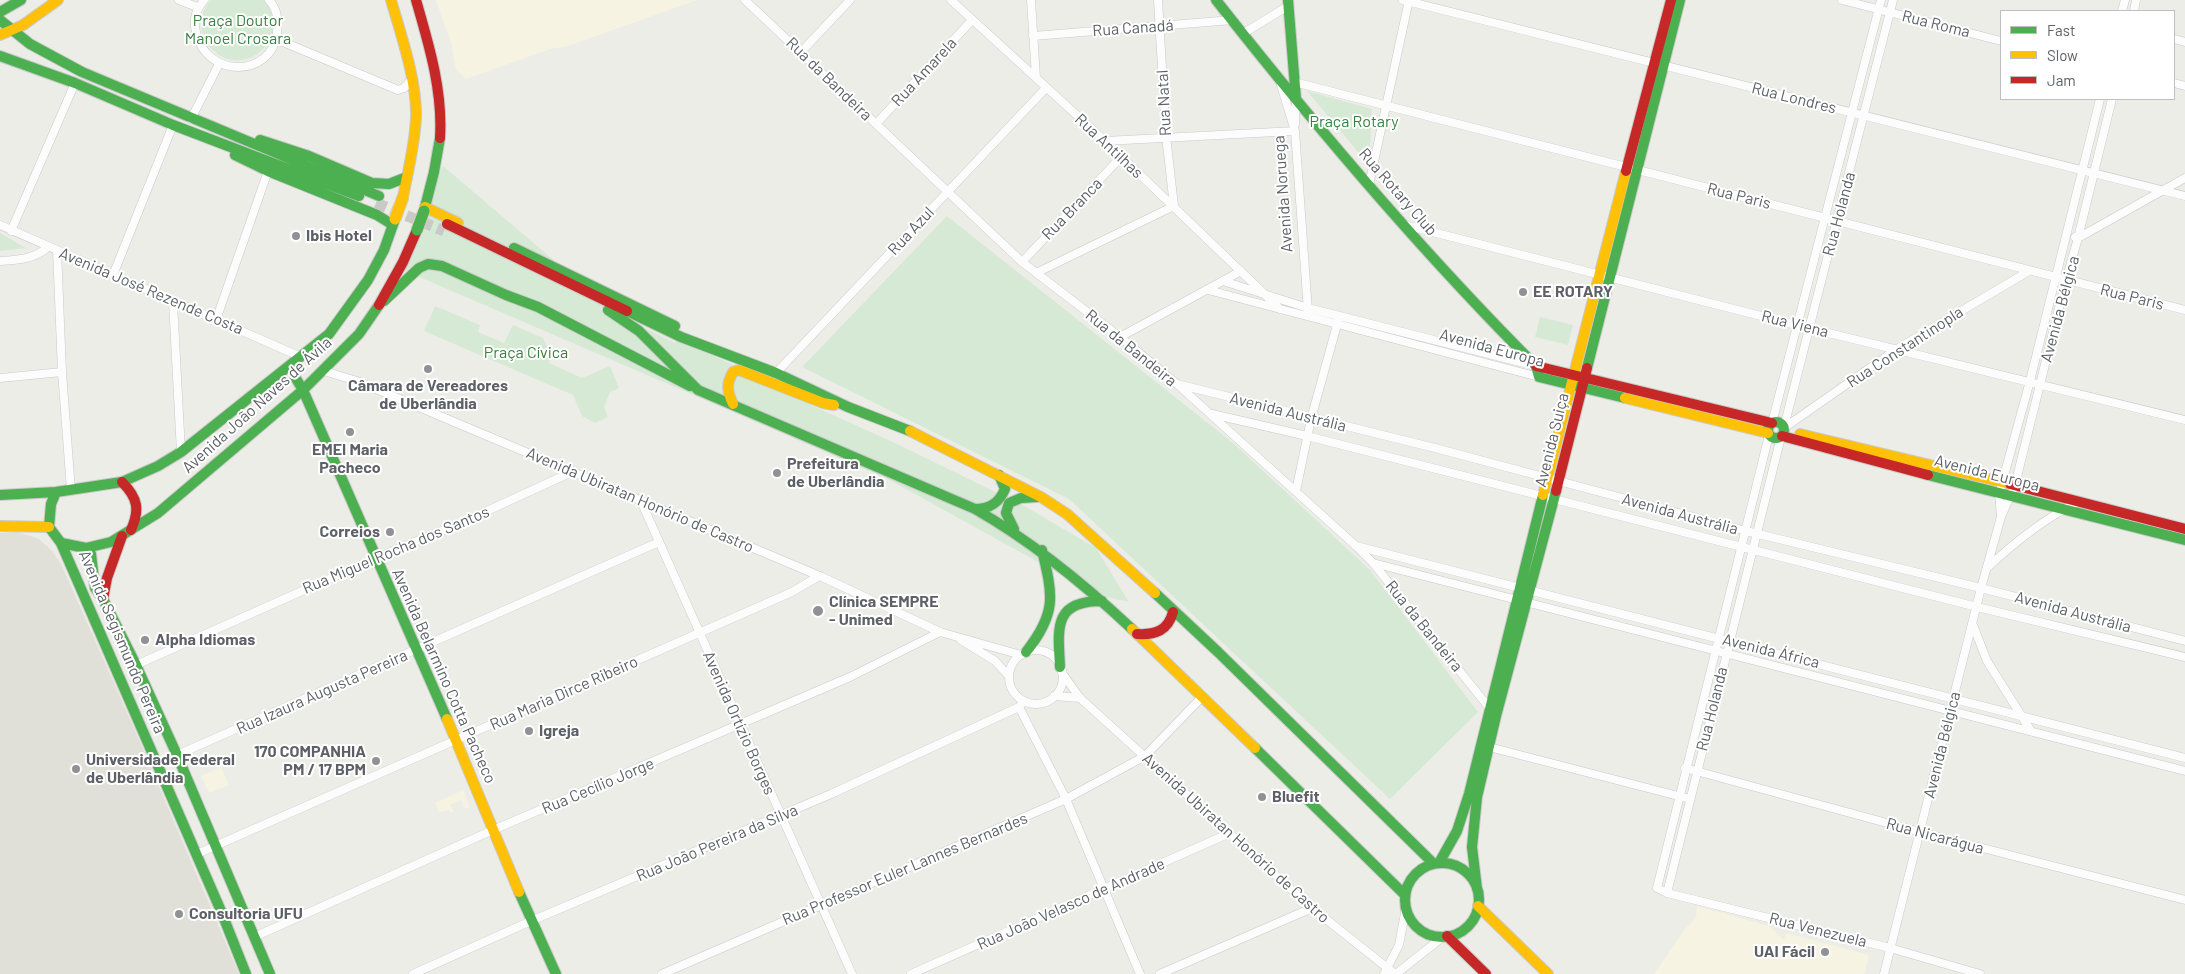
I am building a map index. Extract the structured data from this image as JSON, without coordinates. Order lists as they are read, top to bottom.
{
  "streets": {
    "main road": [
      "Rua Rotary Club",
      "Avenida Europa",
      "Avenida João Naves de Ávila",
      "Avenida Suiça",
      "Avenida Segismundo Pereira",
      "Avenida Belarmino Cotta Pacheco"
    ],
    "street": [
      "Rua Roma",
      "Rua Canadá",
      "Rua Amarela",
      "Rua da Bandeira",
      "Rua Londres",
      "Rua Natal",
      "Rua Antilhas",
      "Avenida Noruega",
      "Rua Paris",
      "Rua Branca",
      "Rua Holanda",
      "Rua Azul",
      "Avenida José Rezende Costa",
      "Avenida Bélgica",
      "Rua Viena",
      "Rua Constantinopla",
      "Avenida Austrália",
      "Avenida Ubiratan Honório de Castro",
      "Rua Miguel Rocha dos Santos",
      "Avenida África",
      "Rua Izaura Augusta Pereira",
      "Rua Maria Dirce Ribeiro",
      "Avenida Ortízio Borges",
      "Rua Cecílio Jorge",
      "Rua Nicarágua",
      "Rua João Pereira da Silva",
      "Rua Professor Euler Lannes Bernardes",
      "Rua João Velasco de Andrade",
      "Rua Venezuela"
    ]
  },
  "crossings": [
    ["Rua Roma", "Rua Holanda"],
    ["Rua Canadá", "Rua Natal"],
    ["Rua Canadá", "Rua Rotary Club"],
    ["Rua Amarela", "Rua da Bandeira"],
    ["Rua Amarela", "Rua Antilhas"],
    ["Rua da Bandeira", "Rua Branca"],
    ["Rua da Bandeira", "Rua Azul"],
    ["Rua da Bandeira", "Avenida Austrália"],
    ["Rua da Bandeira", "Avenida Suiça"],
    ["Rua da Bandeira", "Avenida África"],
    ["Rua Londres", "Rua Holanda"],
    ["Rua Londres", "Avenida Bélgica"],
    ["Rua Londres", "Avenida Suiça"],
    ["Rua Natal", "Rua Antilhas"],
    ["Rua Antilhas", "Rua Branca"],
    ["Rua Antilhas", "Rua Azul"],
    ["Rua Antilhas", "Avenida Europa"],
    ["Rua Rotary Club", "Avenida Noruega"],
    ["Rua Rotary Club", "Rua Viena"],
    ["Rua Rotary Club", "Avenida Europa"],
    ["Avenida Noruega", "Avenida Europa"],
    ["Rua Paris", "Rua Holanda"],
    ["Rua Paris", "Avenida Bélgica"],
    ["Rua Paris", "Rua Constantinopla"],
    ["Rua Paris", "Avenida Suiça"],
    ["Rua Holanda", "Rua Viena"],
    ["Rua Holanda", "Rua Constantinopla"],
    ["Rua Holanda", "Avenida Europa"],
    ["Rua Holanda", "Avenida Austrália"],
    ["Rua Holanda", "Avenida África"],
    ["Rua Holanda", "Rua Nicarágua"],
    ["Rua Holanda", "Rua Venezuela"],
    ["Avenida José Rezende Costa", "Avenida João Naves de Ávila"],
    ["Avenida José Rezende Costa", "Avenida Belarmino Cotta Pacheco"],
    ["Avenida Bélgica", "Rua Viena"],
    ["Avenida Bélgica", "Avenida Europa"],
    ["Avenida Bélgica", "Avenida Austrália"],
    ["Avenida Bélgica", "Avenida África"],
    ["Avenida Bélgica", "Rua Nicarágua"],
    ["Avenida Bélgica", "Rua Venezuela"],
    ["Rua Viena", "Rua Constantinopla"],
    ["Rua Viena", "Avenida Suiça"],
    ["Rua Constantinopla", "Avenida Europa"],
    ["Avenida Europa", "Avenida Suiça"],
    ["Avenida João Naves de Ávila", "Avenida Ubiratan Honório de Castro"],
    ["Avenida João Naves de Ávila", "Avenida Segismundo Pereira"],
    ["Avenida João Naves de Ávila", "Avenida Belarmino Cotta Pacheco"],
    ["Avenida Austrália", "Avenida Suiça"],
    ["Avenida Suiça", "Avenida África"],
    ["Avenida Ubiratan Honório de Castro", "Rua Miguel Rocha dos Santos"],
    ["Avenida Ubiratan Honório de Castro", "Rua Maria Dirce Ribeiro"],
    ["Avenida Ubiratan Honório de Castro", "Avenida Ortízio Borges"],
    ["Avenida Ubiratan Honório de Castro", "Rua Cecílio Jorge"],
    ["Avenida Ubiratan Honório de Castro", "Rua João Pereira da Silva"],
    ["Avenida Ubiratan Honório de Castro", "Rua Professor Euler Lannes Bernardes"],
    ["Avenida Ubiratan Honório de Castro", "Rua João Velasco de Andrade"],
    ["Rua Miguel Rocha dos Santos", "Avenida Segismundo Pereira"],
    ["Rua Miguel Rocha dos Santos", "Avenida Belarmino Cotta Pacheco"],
    ["Avenida Segismundo Pereira", "Rua Izaura Augusta Pereira"],
    ["Avenida Segismundo Pereira", "Rua Maria Dirce Ribeiro"],
    ["Avenida Segismundo Pereira", "Rua Cecílio Jorge"],
    ["Avenida Belarmino Cotta Pacheco", "Rua Izaura Augusta Pereira"],
    ["Avenida Belarmino Cotta Pacheco", "Rua Maria Dirce Ribeiro"],
    ["Avenida Belarmino Cotta Pacheco", "Rua Cecílio Jorge"],
    ["Avenida Belarmino Cotta Pacheco", "Rua João Pereira da Silva"],
    ["Rua Izaura Augusta Pereira", "Avenida Ortízio Borges"],
    ["Rua Maria Dirce Ribeiro", "Avenida Ortízio Borges"],
    ["Avenida Ortízio Borges", "Rua Cecílio Jorge"],
    ["Avenida Ortízio Borges", "Rua João Pereira da Silva"],
    ["Avenida Ortízio Borges", "Rua Professor Euler Lannes Bernardes"]
  ],
  "parks": ["Praça Doutor Manoel Crosara", "Praça Rotary", "Praça Cívica"],
  "places": [
    "Ibis Hotel",
    "EE ROTARY",
    "Câmara de Vereadores de Uberlândia",
    "EMEI Maria Pacheco",
    "Prefeitura de Uberlândia",
    "Correios",
    "Clínica SEMPRE - Unimed",
    "Alpha Idiomas",
    "Igreja",
    "170 COMPANHIA PM / 17 BPM",
    "Universidade Federal de Uberlândia",
    "Bluefit",
    "Consultoria UFU",
    "UAI Fácil"
  ],
  "legend": ["Fast", "Slow", "Jam"]
}
